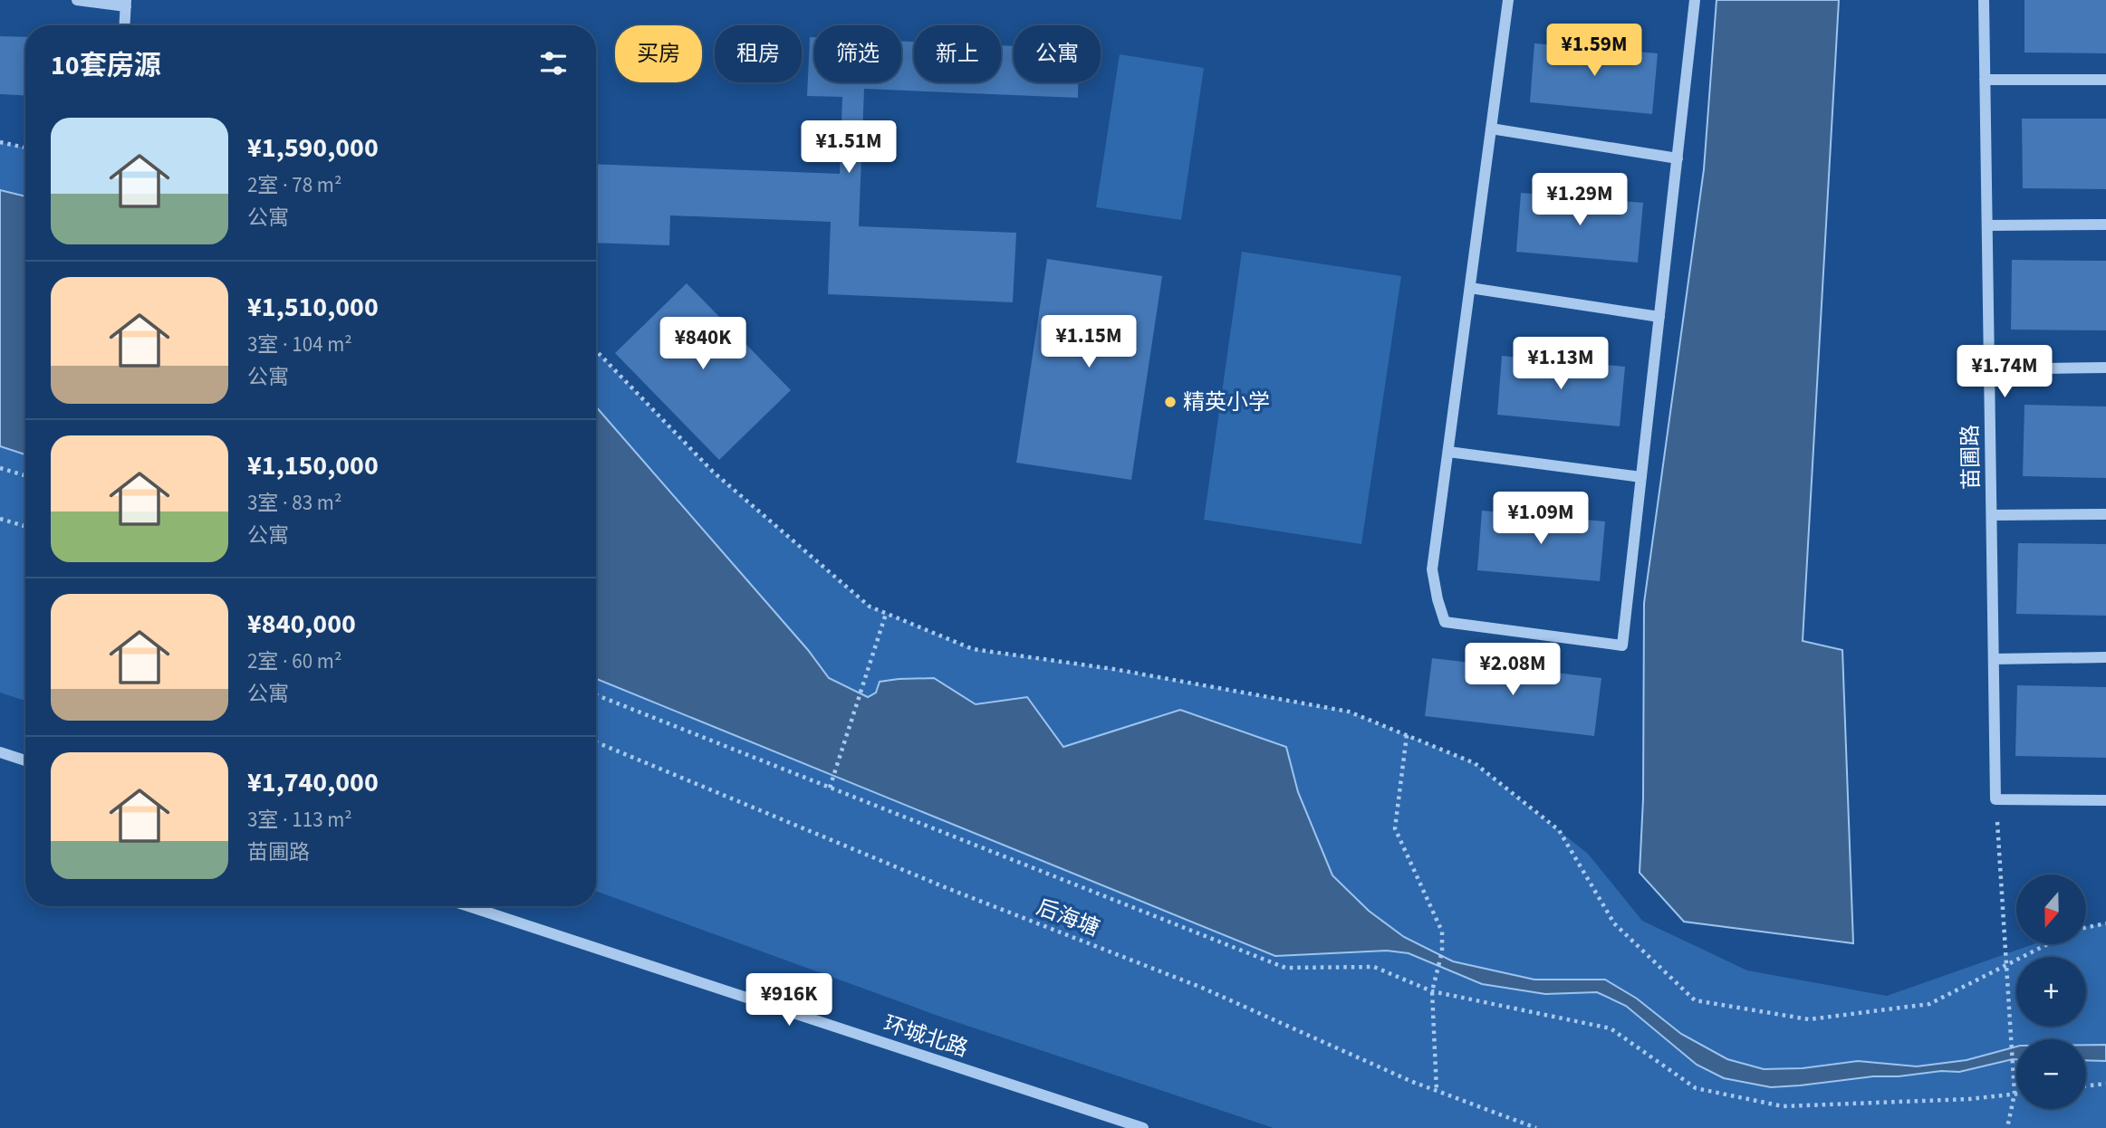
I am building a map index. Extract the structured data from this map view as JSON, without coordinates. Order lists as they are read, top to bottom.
{
  "streets": {
    "street": ["苗圃路", "环城北路"],
    "path": ["后海塘"]
  },
  "places": ["精英小学"],
  "north": "bottom",
  "page": {
    "price": [
      "¥1.59M",
      "¥1.51M",
      "¥1.29M",
      "¥1.15M",
      "¥840K",
      "¥1.13M",
      "¥1.74M",
      "¥1.09M",
      "¥2.08M",
      "¥916K"
    ],
    "chip": [
      "买房",
      "租房",
      "筛选",
      "新上",
      "公寓"
    ],
    "heading": "10套房源",
    "list": [
      {
        "name": "¥1,590,000",
        "note": "2室 · 78 m² · 公寓"
      },
      {
        "name": "¥1,510,000",
        "note": "3室 · 104 m² · 公寓"
      },
      {
        "name": "¥1,150,000",
        "note": "3室 · 83 m² · 公寓"
      },
      {
        "name": "¥840,000",
        "note": "2室 · 60 m² · 公寓"
      },
      {
        "name": "¥1,740,000",
        "note": "3室 · 113 m² · 苗圃路"
      }
    ],
    "map_buttons": ["+", "−"]
  }
}
